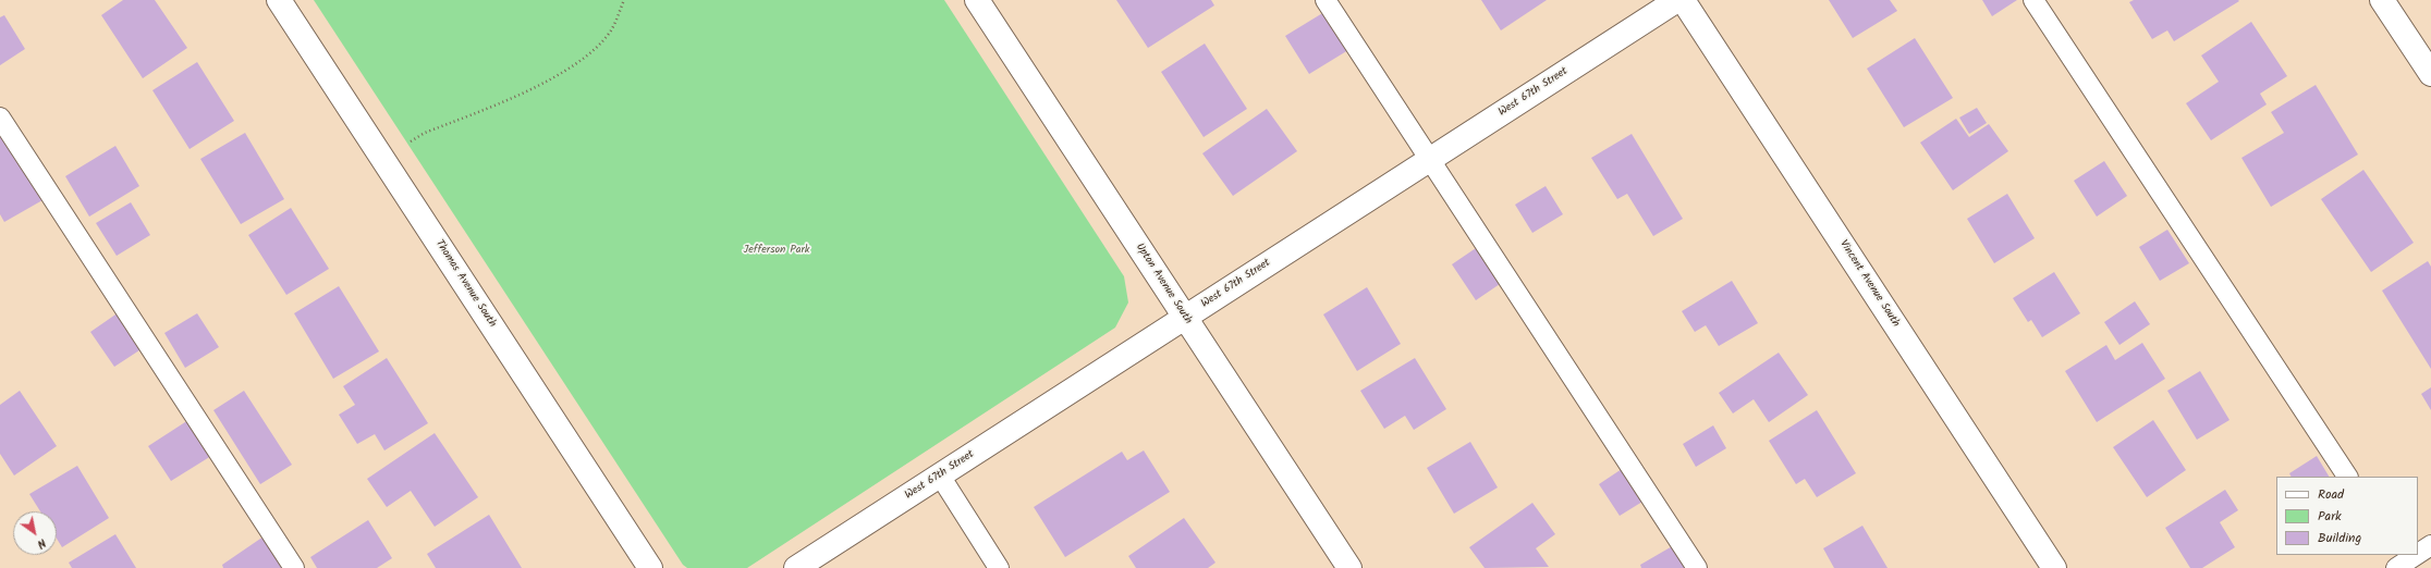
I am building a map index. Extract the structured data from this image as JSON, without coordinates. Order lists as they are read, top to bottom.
{
  "streets": {
    "street": [
      "West 67th Street",
      "Thomas Avenue South",
      "Upton Avenue South",
      "Vincent Avenue South"
    ]
  },
  "crossings": [
    ["West 67th Street", "Upton Avenue South"]
  ],
  "parks": ["Jefferson Park"],
  "legend": ["Road", "Park", "Building"],
  "north": "bottom right"
}
